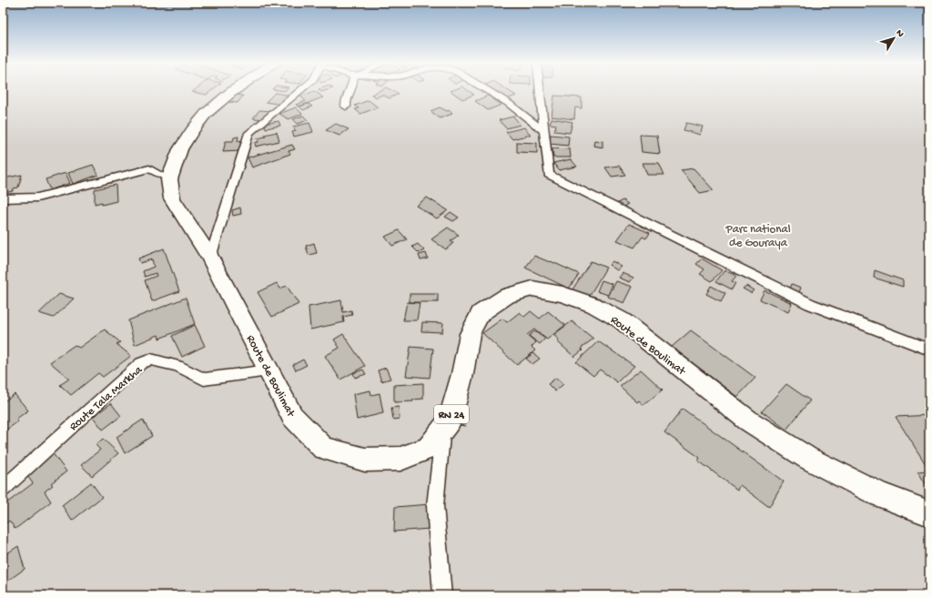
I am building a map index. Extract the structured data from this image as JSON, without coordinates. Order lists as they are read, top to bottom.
{
  "streets": {
    "main road": ["Route de Boulimat", "RN 24"],
    "street": ["Route Tala Markha"]
  },
  "crossings": [
    ["Route de Boulimat", "Route Tala Markha"]
  ],
  "parks": ["Parc national de Gouraya"],
  "north": "top right"
}
